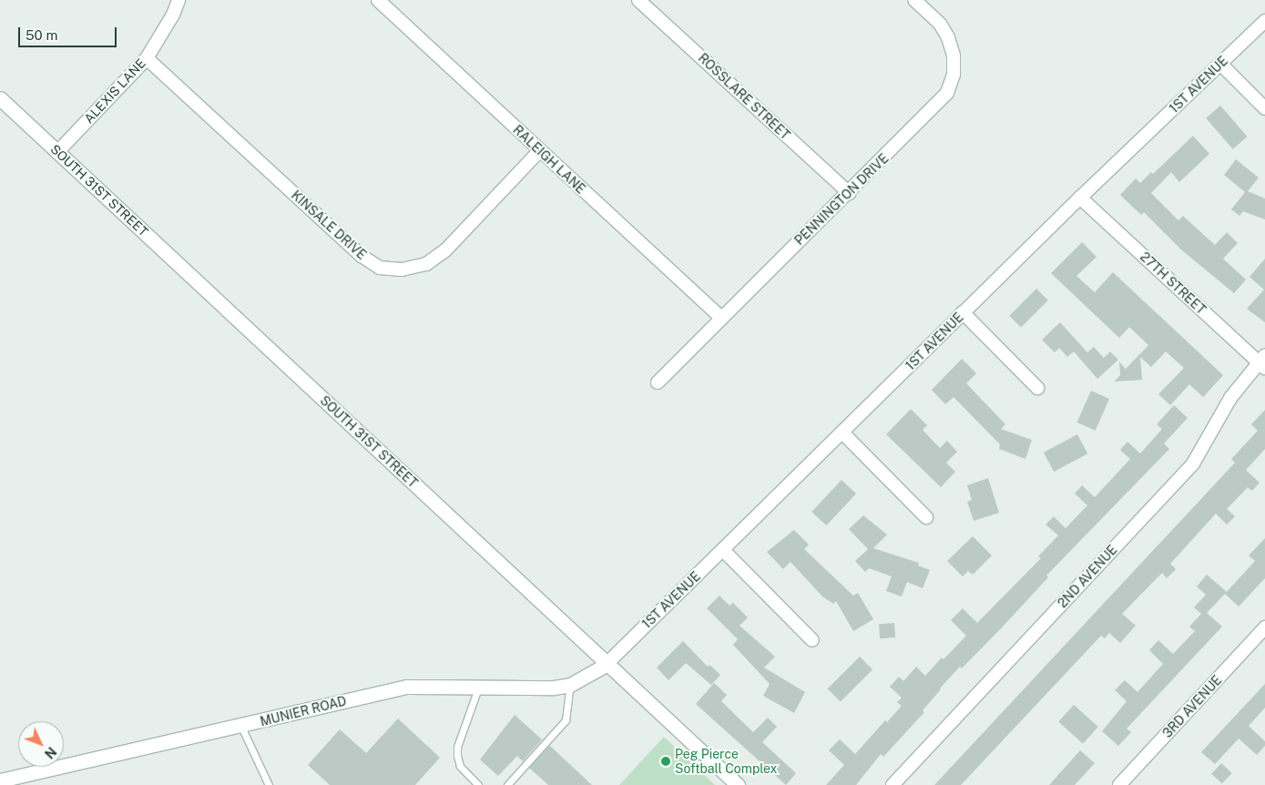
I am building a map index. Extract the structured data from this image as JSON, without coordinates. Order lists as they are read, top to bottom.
{
  "streets": {
    "street": [
      "1ST AVENUE",
      "ALEXIS LANE",
      "ROSSLARE STREET",
      "RALEIGH LANE",
      "SOUTH 31ST STREET",
      "PENNINGTON DRIVE",
      "KINSALE DRIVE",
      "27TH STREET",
      "2ND AVENUE",
      "3RD AVENUE",
      "MUNIER ROAD"
    ]
  },
  "crossings": [
    ["1ST AVENUE", "SOUTH 31ST STREET"],
    ["1ST AVENUE", "27TH STREET"],
    ["1ST AVENUE", "MUNIER ROAD"],
    ["ALEXIS LANE", "SOUTH 31ST STREET"],
    ["ALEXIS LANE", "KINSALE DRIVE"],
    ["ROSSLARE STREET", "PENNINGTON DRIVE"],
    ["RALEIGH LANE", "PENNINGTON DRIVE"],
    ["RALEIGH LANE", "KINSALE DRIVE"],
    ["SOUTH 31ST STREET", "MUNIER ROAD"],
    ["27TH STREET", "2ND AVENUE"]
  ],
  "places": ["Peg Pierce Softball Complex"],
  "scale_bar": "50 m",
  "north": "bottom right"
}
